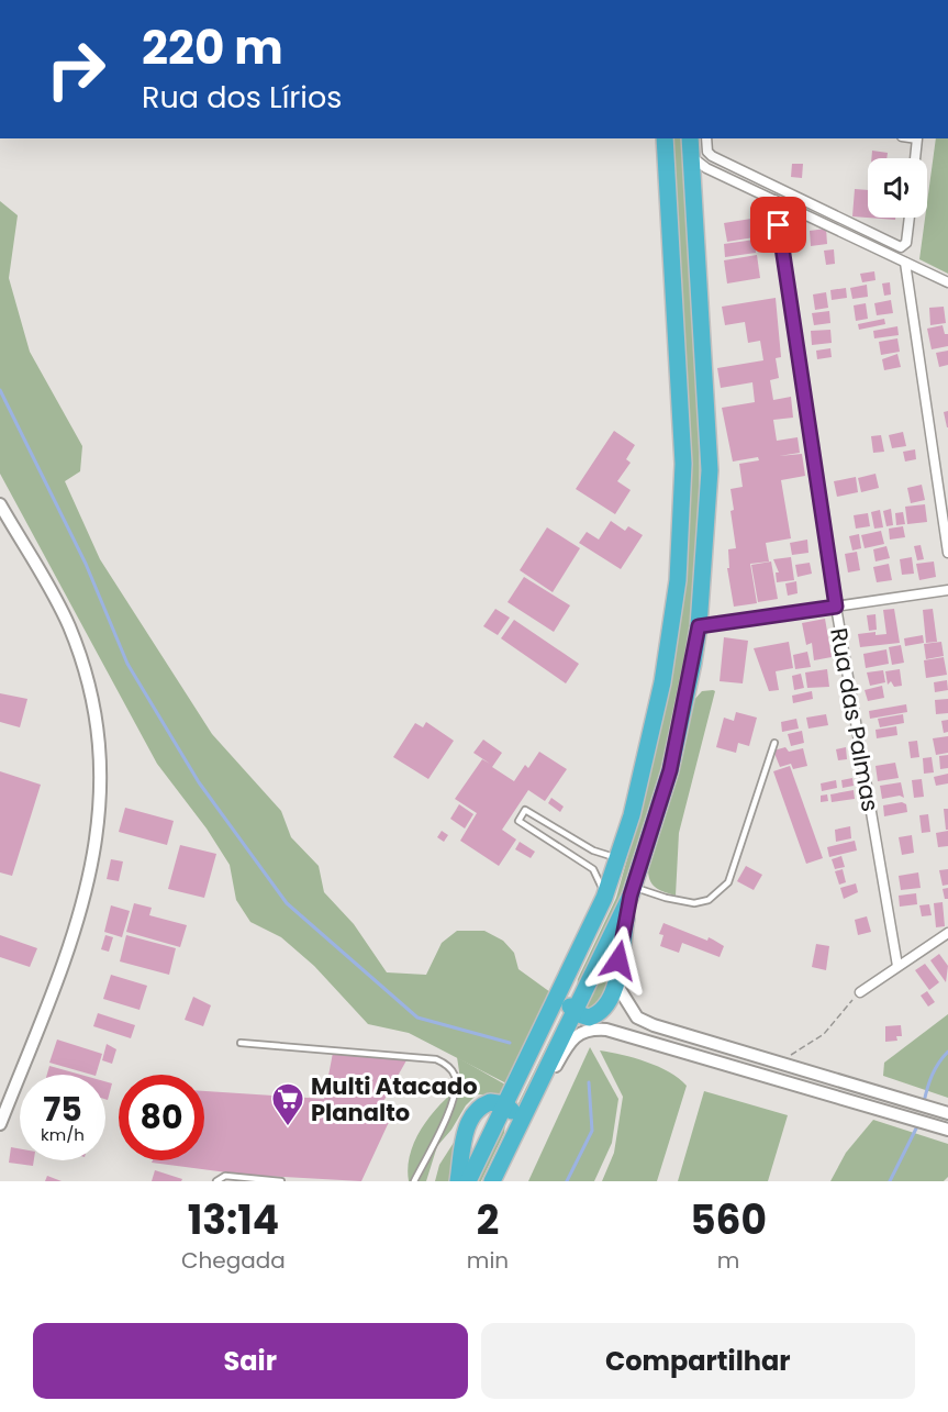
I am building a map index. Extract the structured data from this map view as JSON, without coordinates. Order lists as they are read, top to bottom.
{
  "streets": {
    "street": ["Rua das Palmas"]
  },
  "places": {
    "supermarket": ["Multi Atacado Planalto"]
  },
  "page": {
    "turn": ["220 m", "Rua dos Lírios"],
    "speed": "75 km/h",
    "limit": "80",
    "eta": [
      "13:14",
      "Chegada",
      "2",
      "min",
      "560",
      "m"
    ],
    "buttons": ["Sair", "Compartilhar"]
  }
}
